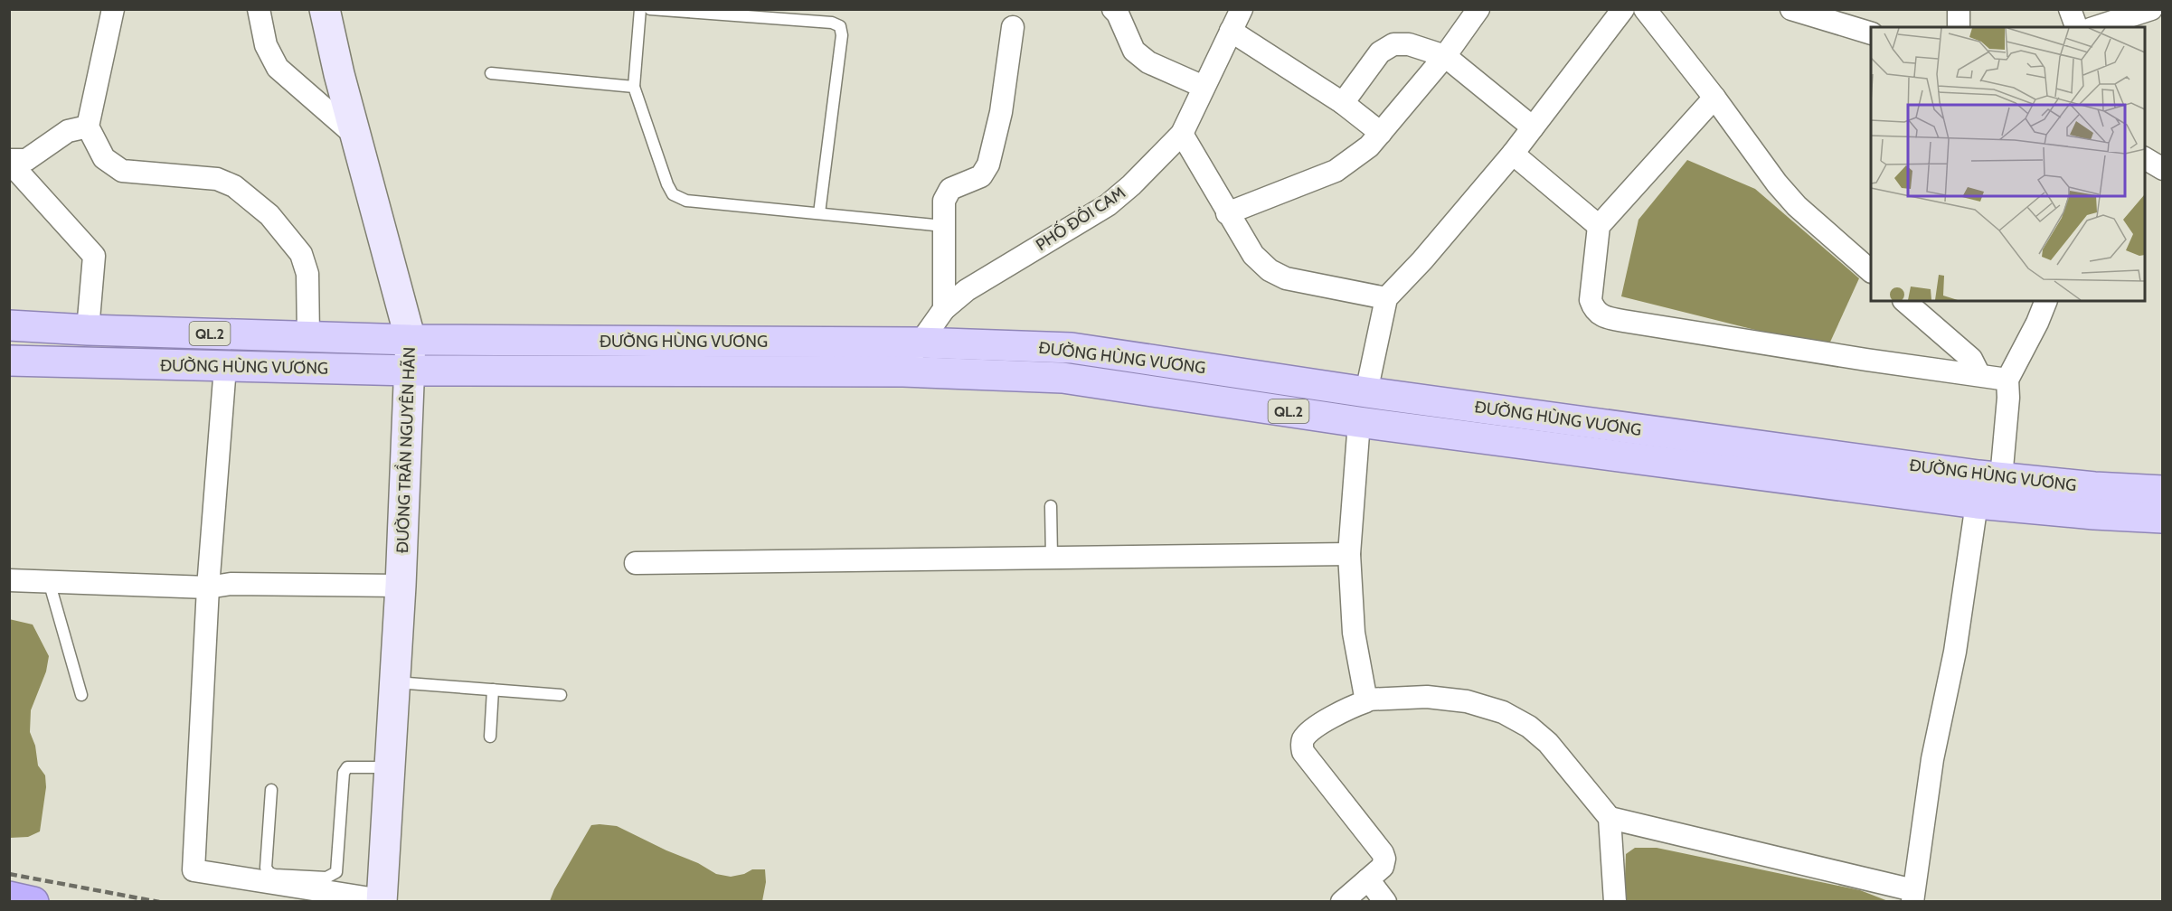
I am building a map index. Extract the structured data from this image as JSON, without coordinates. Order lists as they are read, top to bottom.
{
  "streets": {
    "main road": ["QL.2", "ĐƯỜNG HÙNG VƯƠNG"],
    "street": ["PHỐ ĐỒI CAM", "ĐƯỜNG TRẦN NGUYÊN HÃN"]
  },
  "crossings": [
    ["PHỐ ĐỒI CAM", "ĐƯỜNG HÙNG VƯƠNG"],
    ["ĐƯỜNG HÙNG VƯƠNG", "ĐƯỜNG TRẦN NGUYÊN HÃN"]
  ]
}
